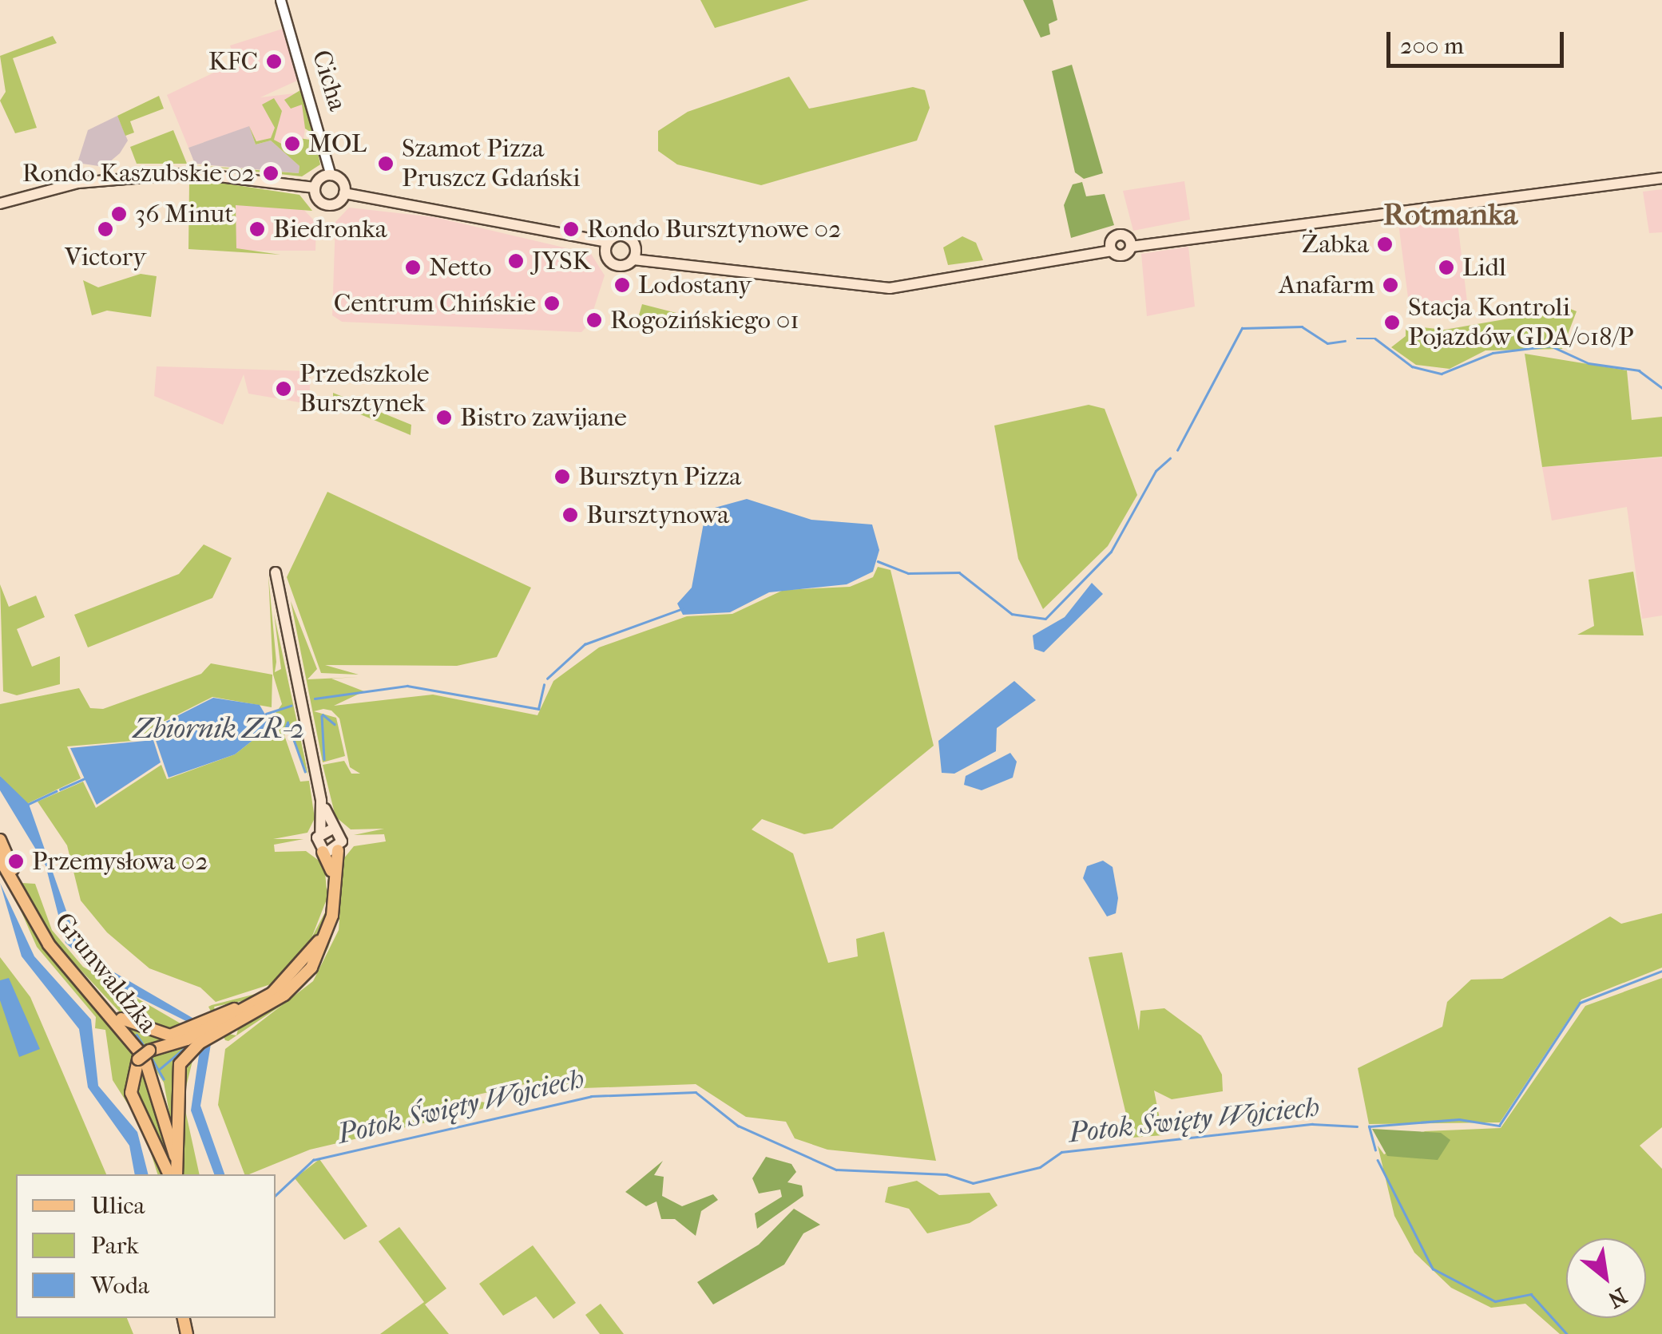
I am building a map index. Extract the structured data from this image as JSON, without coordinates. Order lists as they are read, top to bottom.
{
  "streets": {
    "main road": ["Grunwaldzka"],
    "street": ["Cicha"]
  },
  "districts": ["Rotmanka"],
  "water": ["Zbiornik ZR-2", "Potok Święty Wojciech"],
  "places": [
    "KFC",
    "MOL",
    "Szamot Pizza Pruszcz Gdański",
    "Rondo Kaszubskie 02",
    "36 Minut",
    "Victory",
    "Biedronka",
    "Rondo Bursztynowe 02",
    "Żabka",
    "JYSK",
    "Netto",
    "Lidl",
    "Lodostany",
    "Anafarm",
    "Centrum Chińskie",
    "Rogozińskiego 01",
    "Stacja Kontroli Pojazdów GDA/018/P",
    "Przedszkole Bursztynek",
    "Bistro zawijane",
    "Bursztyn Pizza",
    "Bursztynowa",
    "Przemysłowa 02"
  ],
  "legend": ["Ulica", "Park", "Woda"],
  "scale_bar": "200 m",
  "north": "bottom right"
}
